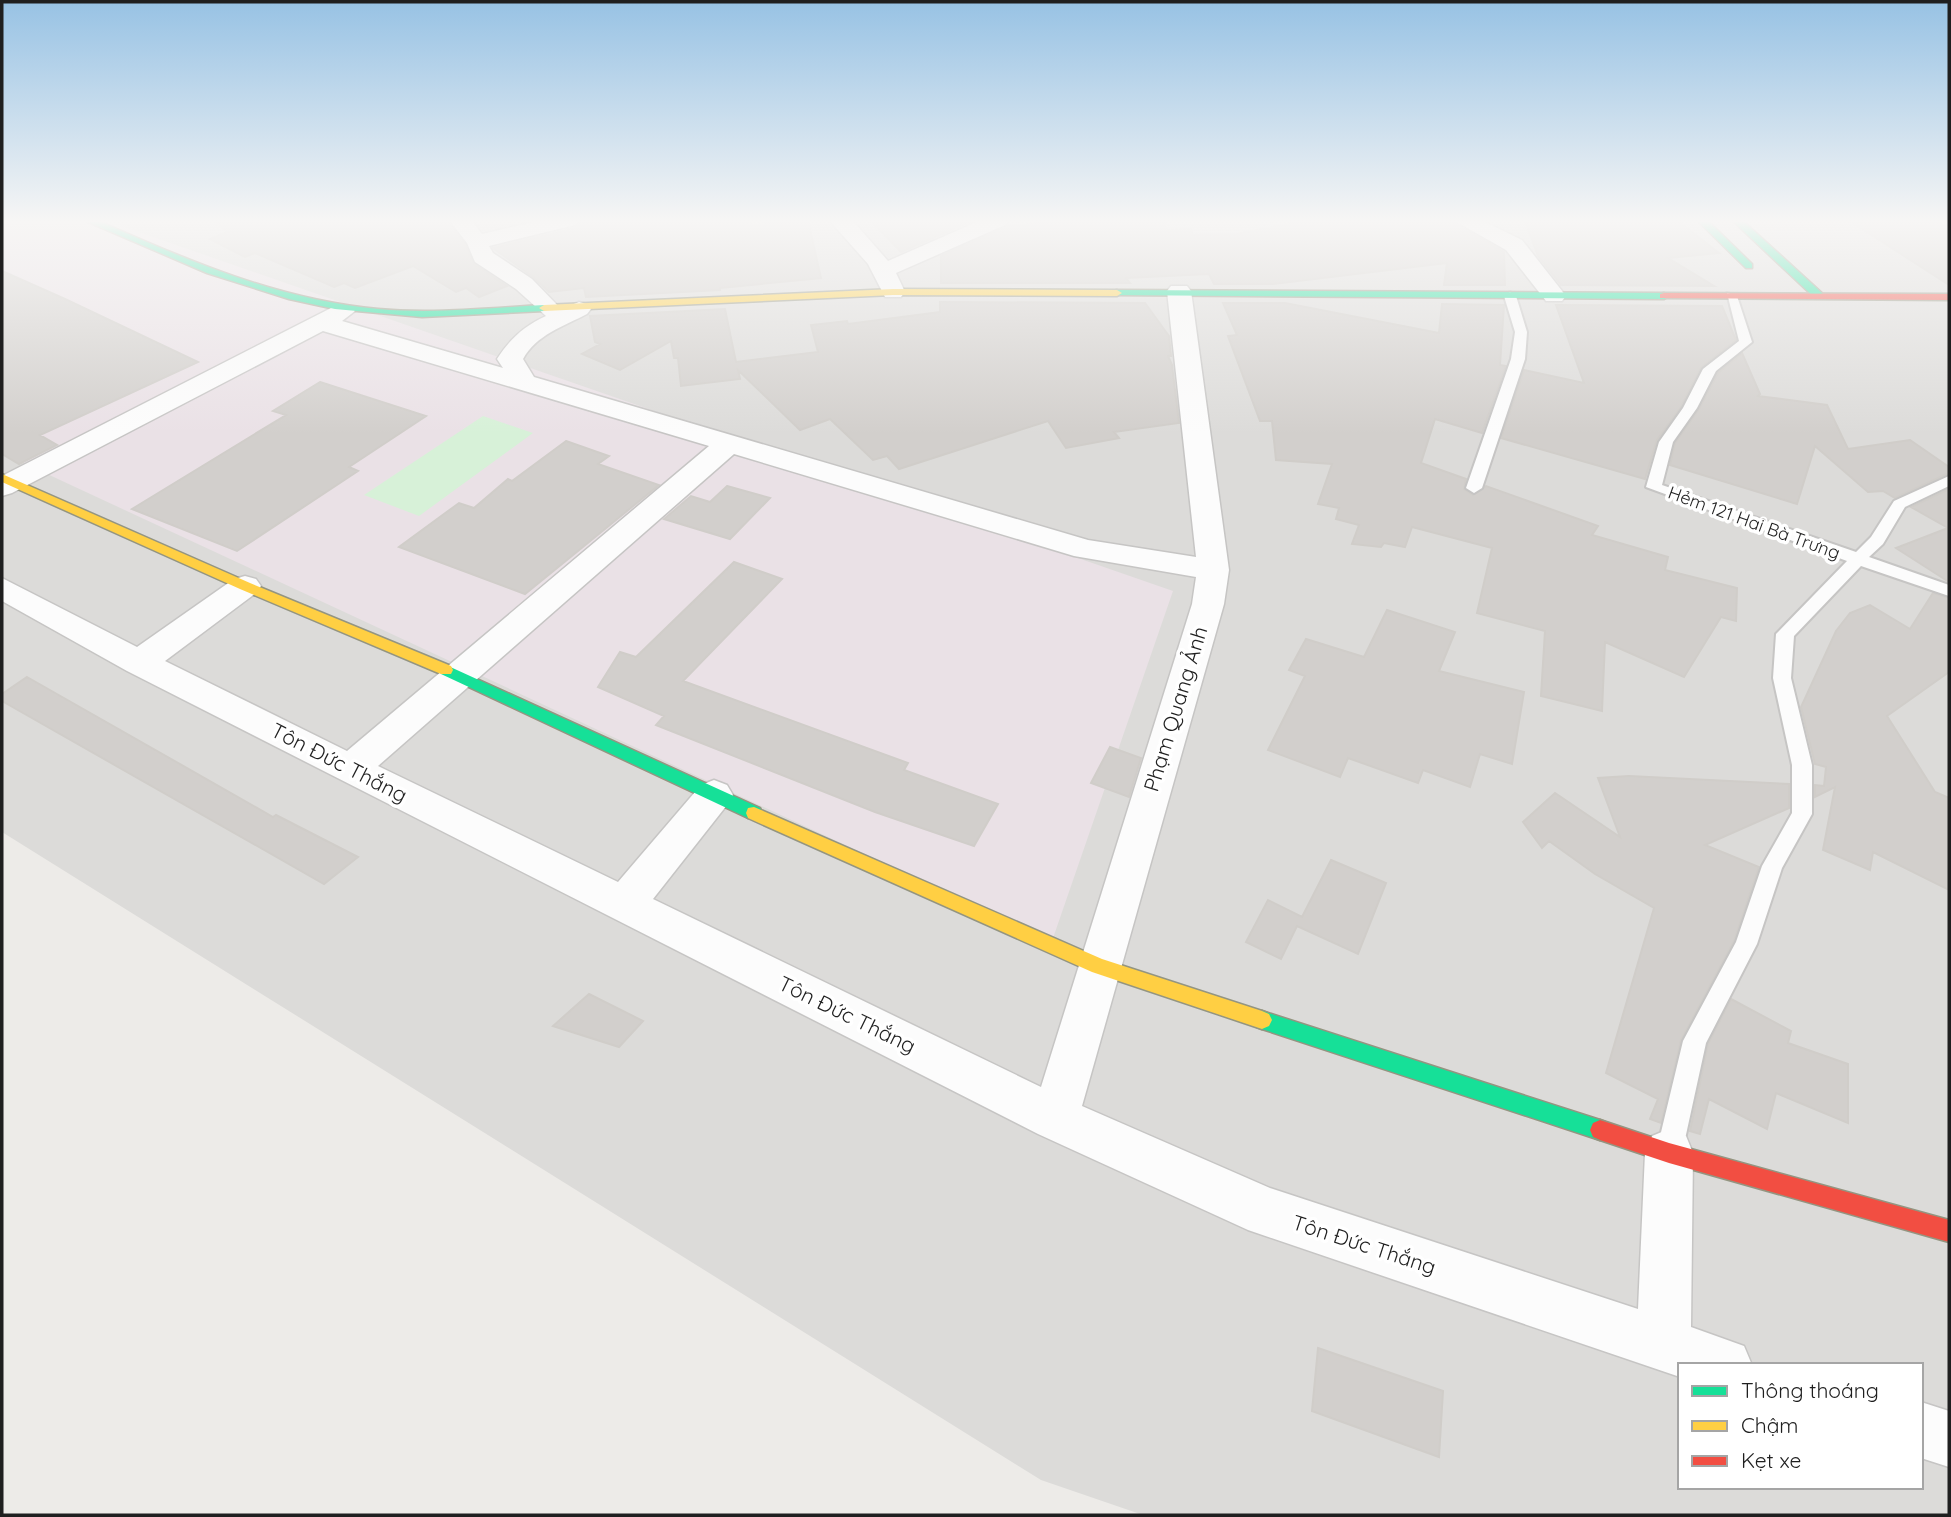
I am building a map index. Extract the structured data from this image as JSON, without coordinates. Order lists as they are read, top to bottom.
{
  "streets": {
    "street": ["Phạm Quang Ảnh", "Tôn Đức Thắng"],
    "lane": ["Hẻm 121 Hai Bà Trưng"]
  },
  "crossings": [
    ["Phạm Quang Ảnh", "Tôn Đức Thắng"]
  ],
  "legend": ["Thông thoáng", "Chậm", "Kẹt xe"]
}
